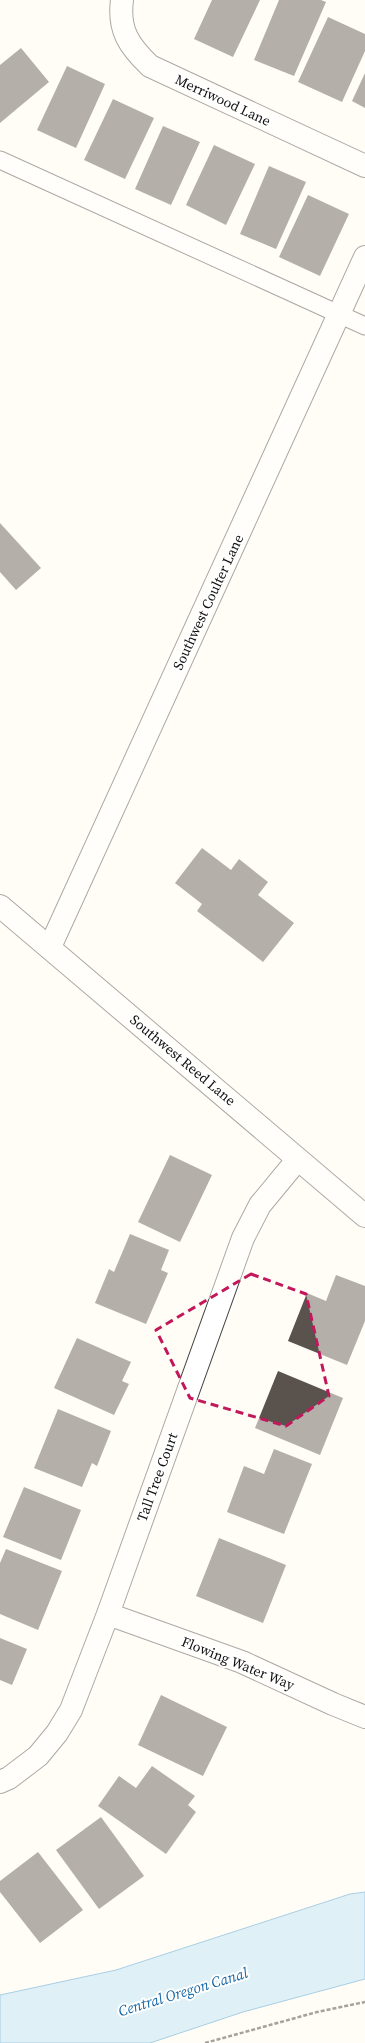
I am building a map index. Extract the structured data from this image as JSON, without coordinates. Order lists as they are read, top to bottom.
{
  "streets": {
    "street": [
      "Merriwood Lane",
      "Southwest Coulter Lane",
      "Southwest Reed Lane",
      "Tall Tree Court",
      "Flowing Water Way"
    ]
  },
  "crossings": [
    ["Southwest Coulter Lane", "Southwest Reed Lane"],
    ["Southwest Reed Lane", "Tall Tree Court"],
    ["Tall Tree Court", "Flowing Water Way"]
  ],
  "water": ["Central Oregon Canal"]
}
